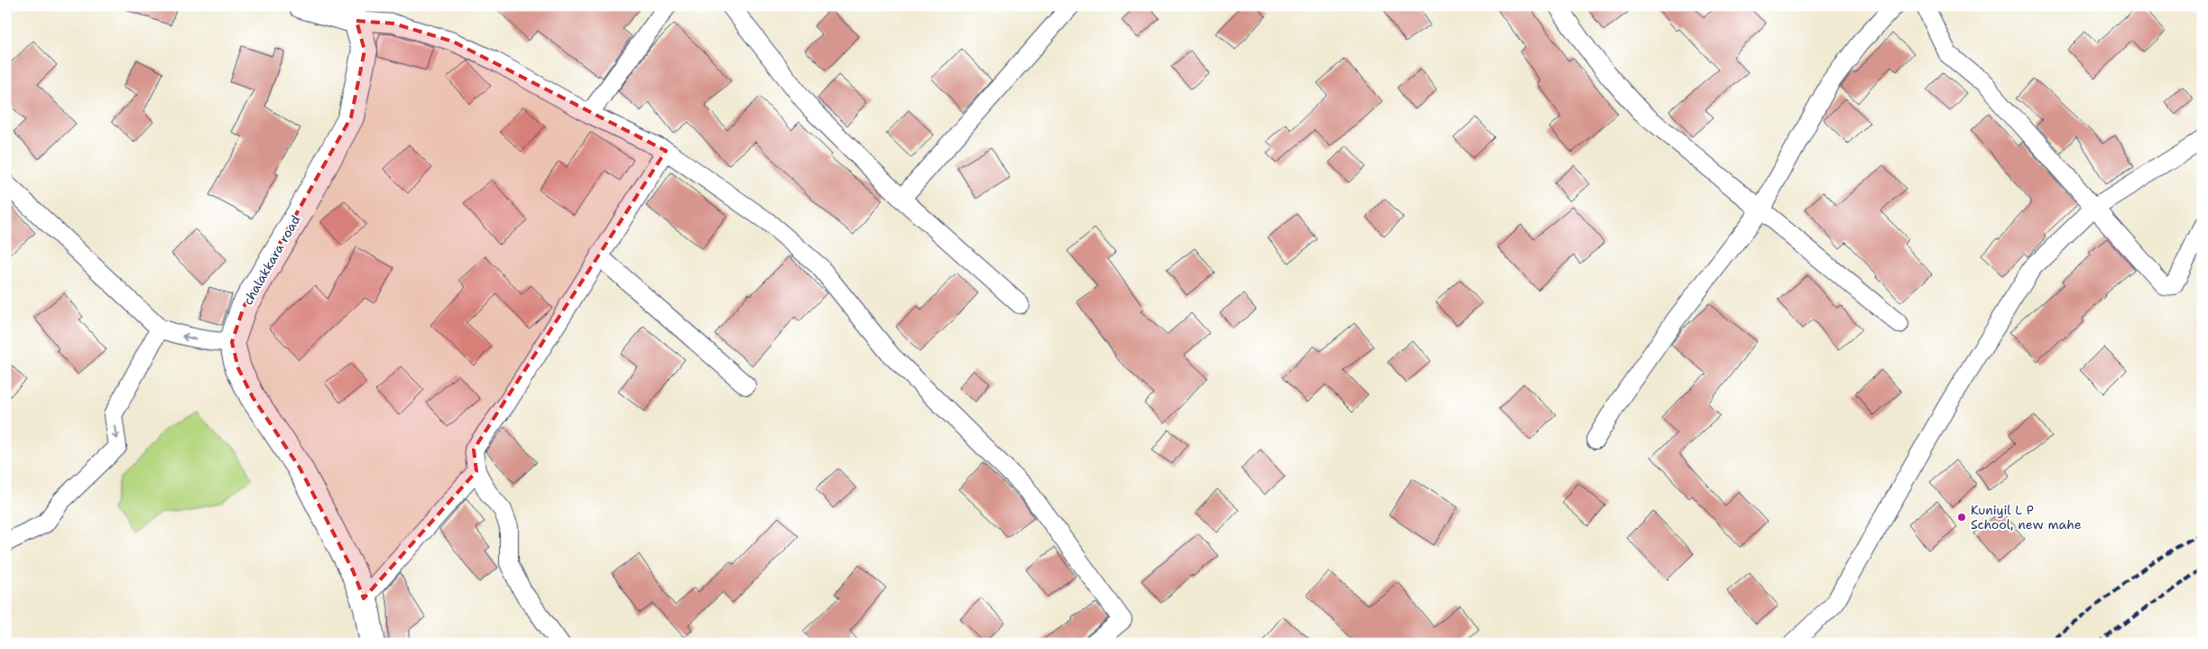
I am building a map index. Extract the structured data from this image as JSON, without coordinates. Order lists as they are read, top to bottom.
{
  "streets": {
    "main road": ["chalakkara road"]
  },
  "places": ["Kuniyil L P School, new mahe"]
}
